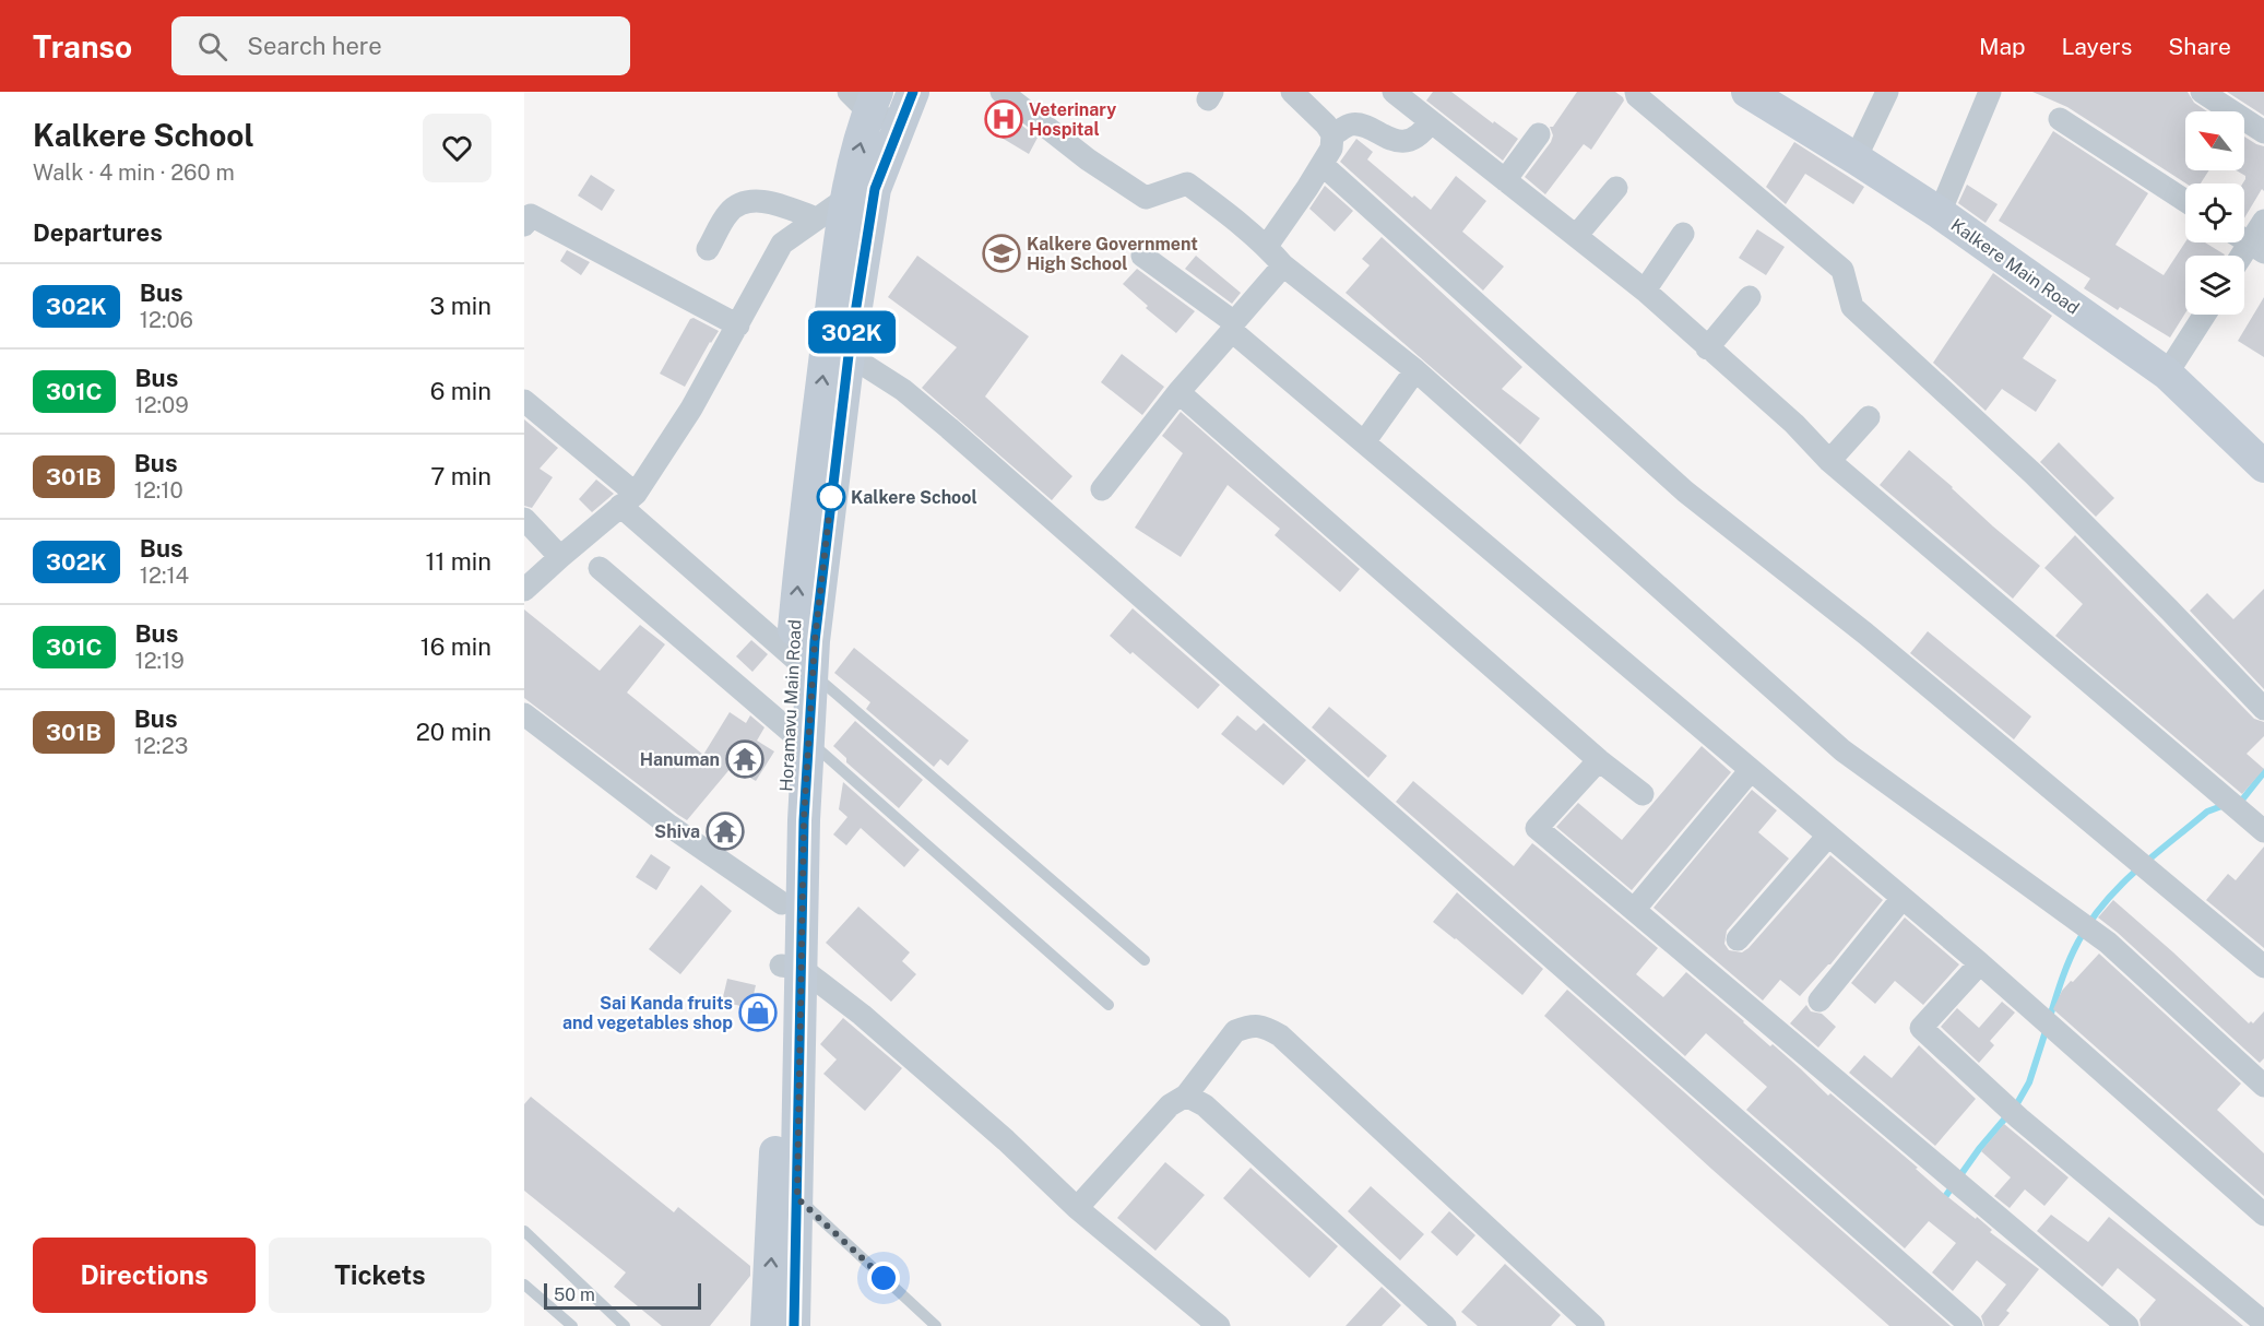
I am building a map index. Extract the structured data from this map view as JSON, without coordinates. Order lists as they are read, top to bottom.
{
  "streets": {
    "main road": ["Kalkere Main Road", "Horamavu Main Road"]
  },
  "places": {
    "hospital": ["Veterinary Hospital"],
    "school or university": ["Kalkere Government High School"],
    "other": ["Kalkere School"],
    "temple": ["Hanuman", "Shiva"],
    "shop": ["Sai Kanda fruits and vegetables shop"]
  },
  "lines": ["bus line 302K"],
  "scale_bar": "50 m",
  "north": "top left",
  "page": {
    "header": "Transo",
    "search": "Search here",
    "nav": ["Map", "Layers", "Share"],
    "heading": [
      ["Kalkere School", "Walk · 4 min · 260 m"],
      "Departures"
    ],
    "on_map": "302K",
    "list": [
      {
        "mark": "302K",
        "name": "Bus",
        "note": "12:06",
        "value": "3 min"
      },
      {
        "mark": "301C",
        "name": "Bus",
        "note": "12:09",
        "value": "6 min"
      },
      {
        "mark": "301B",
        "name": "Bus",
        "note": "12:10",
        "value": "7 min"
      },
      {
        "mark": "302K",
        "name": "Bus",
        "note": "12:14",
        "value": "11 min"
      },
      {
        "mark": "301C",
        "name": "Bus",
        "note": "12:19",
        "value": "16 min"
      },
      {
        "mark": "301B",
        "name": "Bus",
        "note": "12:23",
        "value": "20 min"
      }
    ],
    "buttons": ["Directions", "Tickets"],
    "scale": "50 m"
  }
}
